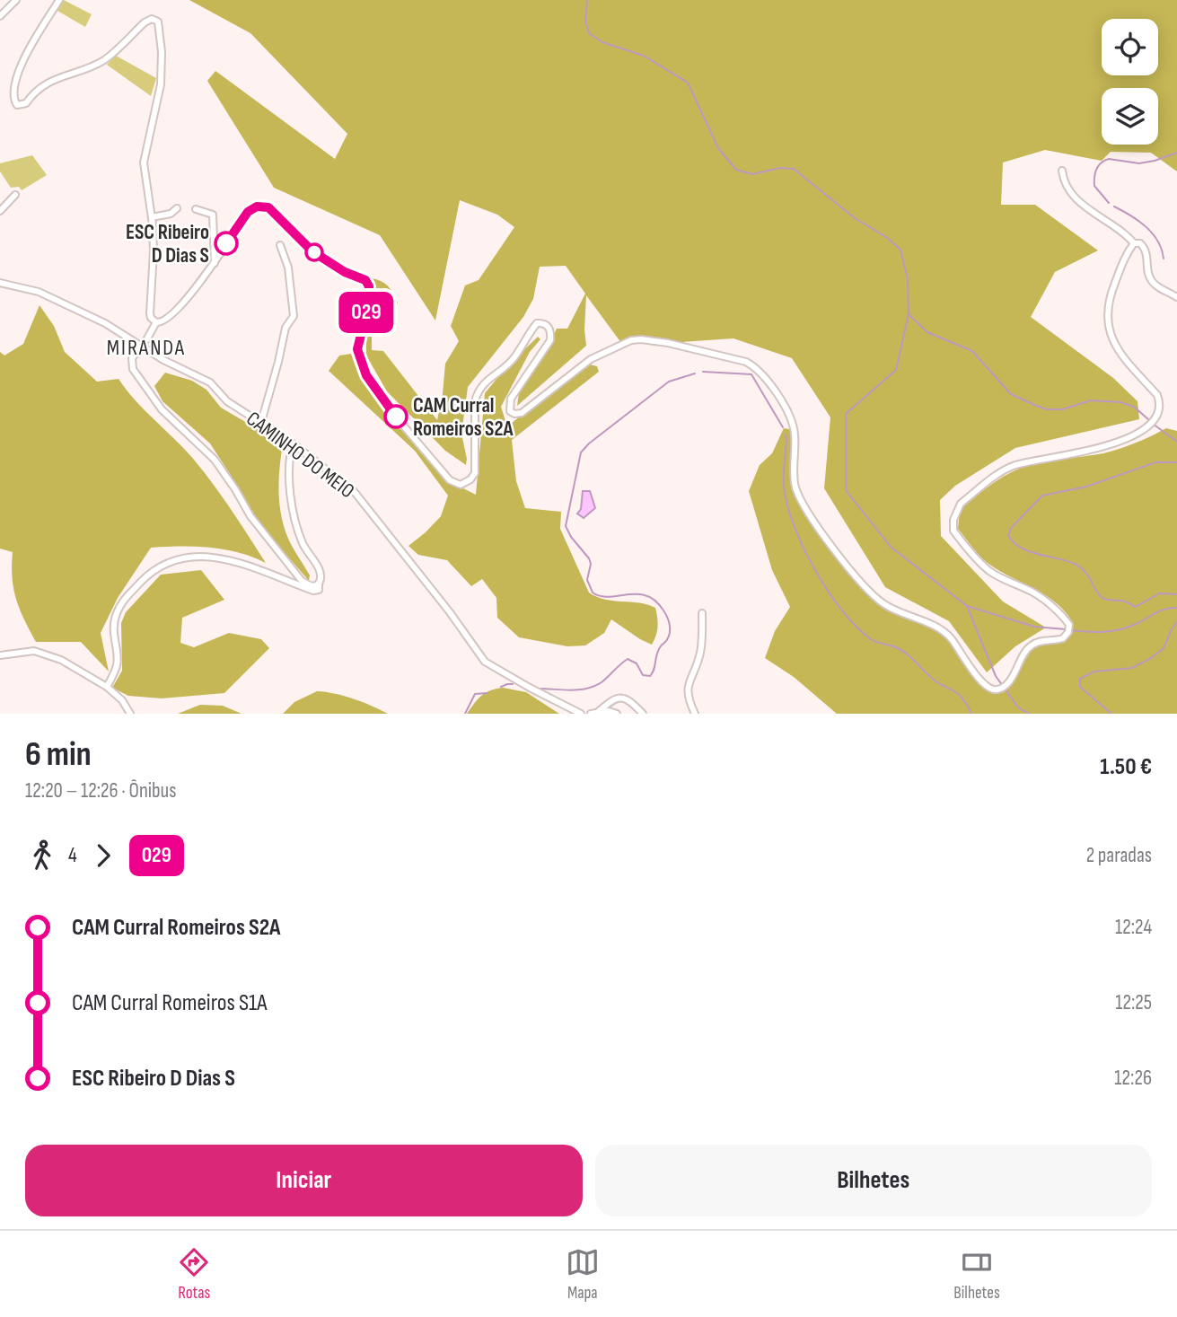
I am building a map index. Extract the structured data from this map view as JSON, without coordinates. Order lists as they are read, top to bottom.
{
  "streets": {
    "street": ["CAMINHO DO MEIO"]
  },
  "districts": ["MIRANDA"],
  "places": ["ESC Ribeiro D Dias S", "CAM Curral Romeiros S2A"],
  "lines": ["bus line 029"],
  "page": {
    "on_map": "029",
    "heading": ["6 min", "12:20 – 12:26 · Ônibus", "1.50 €"],
    "legs": ["4", "029", "2 paradas"],
    "list": [
      {
        "name": "CAM Curral Romeiros S2A",
        "value": "12:24"
      },
      {
        "name": "CAM Curral Romeiros S1A",
        "value": "12:25"
      },
      {
        "name": "ESC Ribeiro D Dias S",
        "value": "12:26"
      }
    ],
    "buttons": ["Iniciar", "Bilhetes"],
    "tabs": ["Rotas", "Mapa", "Bilhetes"]
  }
}
